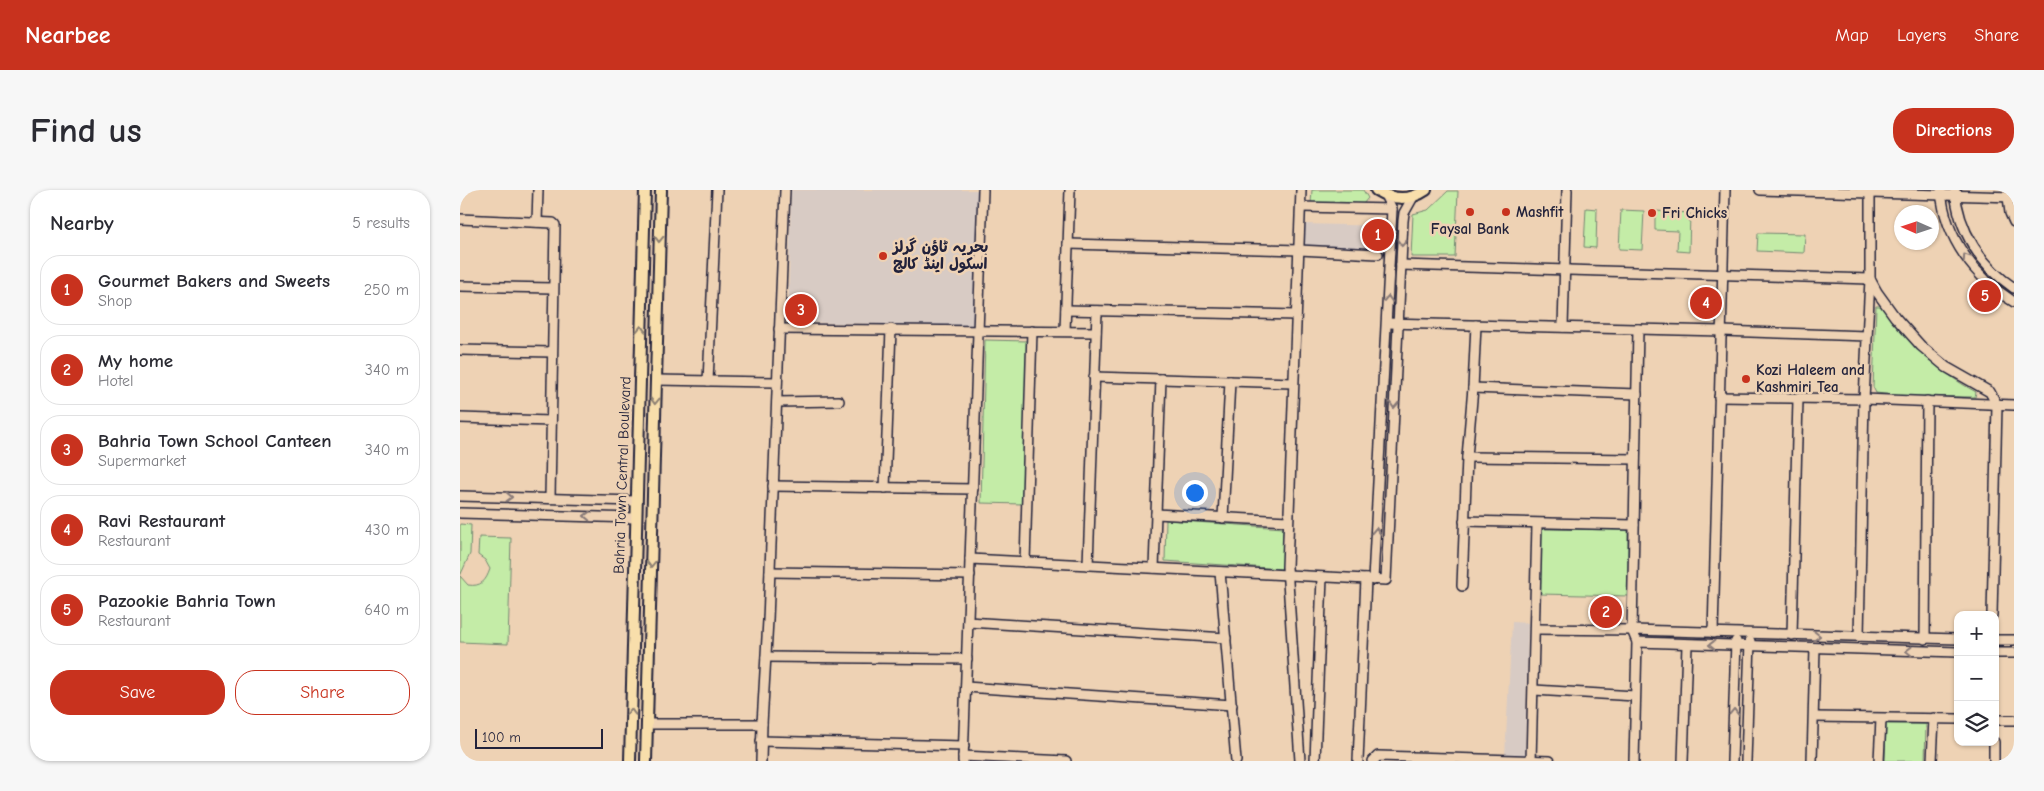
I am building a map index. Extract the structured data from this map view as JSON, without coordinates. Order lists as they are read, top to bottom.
{
  "streets": {
    "main road": ["Bahria Town Central Boulevard"]
  },
  "places": [
    "Faysal Bank",
    "Mashfit",
    "Fri Chicks",
    "بحریہ ٹاؤن گرلز اسکول اینڈ کالج",
    "Kozi Haleem and Kashmiri Tea"
  ],
  "scale_bar": "100 m",
  "north": "left",
  "page": {
    "header": "Nearbee",
    "nav": ["Map", "Layers", "Share"],
    "buttons": [
      "Directions",
      ["Save", "Share"]
    ],
    "title": "Find us",
    "heading": ["Nearby", "5 results"],
    "pins": [
      "1",
      "5",
      "4",
      "3",
      "2"
    ],
    "list": [
      {
        "mark": "1",
        "name": "Gourmet Bakers and Sweets",
        "note": "Shop",
        "value": "250 m"
      },
      {
        "mark": "2",
        "name": "My home",
        "note": "Hotel",
        "value": "340 m"
      },
      {
        "mark": "3",
        "name": "Bahria Town School Canteen",
        "note": "Supermarket",
        "value": "340 m"
      },
      {
        "mark": "4",
        "name": "Ravi Restaurant",
        "note": "Restaurant",
        "value": "430 m"
      },
      {
        "mark": "5",
        "name": "Pazookie Bahria Town",
        "note": "Restaurant",
        "value": "640 m"
      }
    ],
    "map_buttons": ["+", "−"],
    "scale": "100 m"
  }
}
